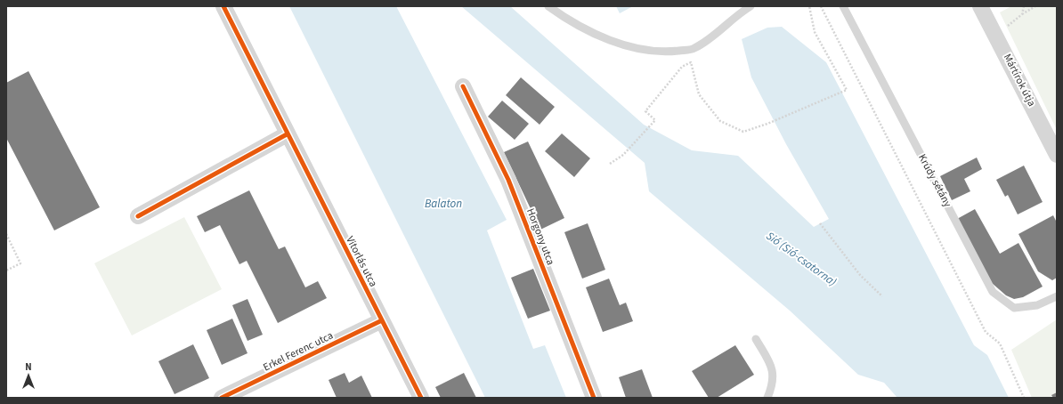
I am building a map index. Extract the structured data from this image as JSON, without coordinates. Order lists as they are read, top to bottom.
{
  "streets": {
    "street": [
      "Mártírok útja",
      "Horgony utca",
      "Vitorlás utca",
      "Erkel Ferenc utca"
    ],
    "lane": ["Krúdy sétány"]
  },
  "crossings": [
    ["Vitorlás utca", "Erkel Ferenc utca"]
  ],
  "water": ["Balaton", "Sió (Sió-csatorna)"],
  "north": "top"
}
